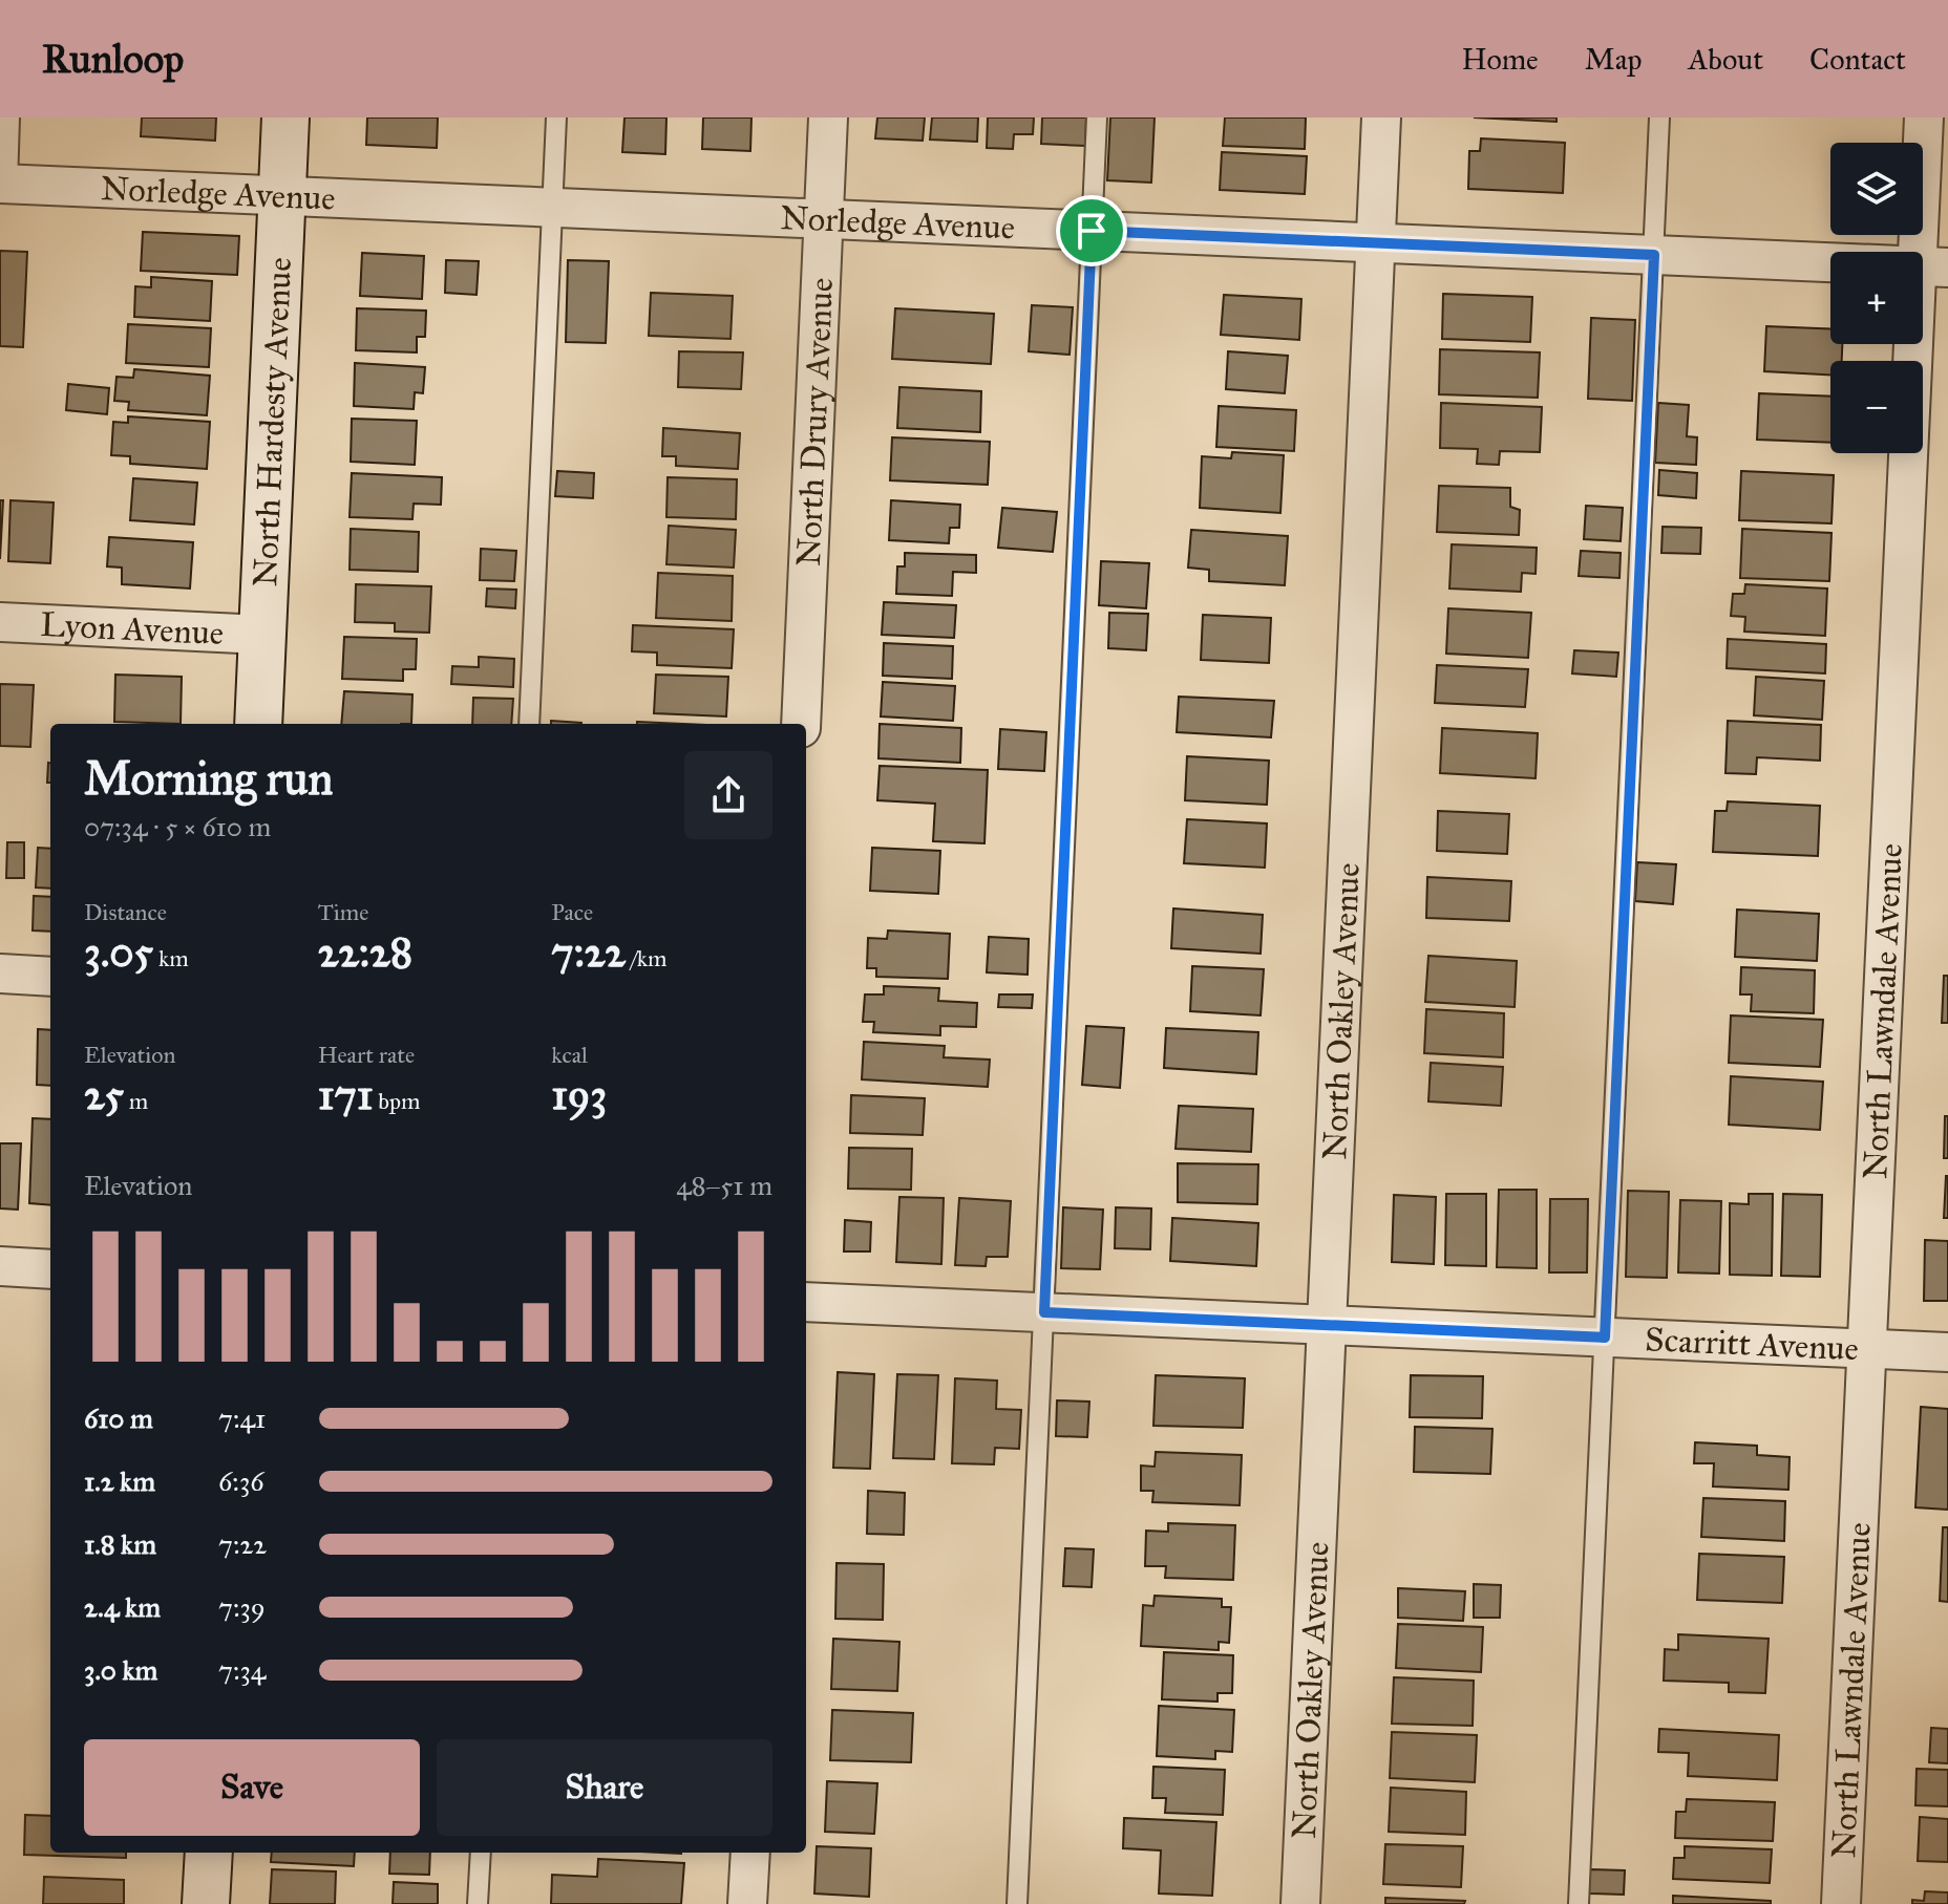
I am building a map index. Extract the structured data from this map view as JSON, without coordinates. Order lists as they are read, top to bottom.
{
  "streets": {
    "street": [
      "Norledge Avenue",
      "North Hardesty Avenue",
      "North Drury Avenue",
      "Lyon Avenue",
      "North Oakley Avenue",
      "North Lawndale Avenue",
      "Scarritt Avenue"
    ]
  },
  "crossings": [
    ["Norledge Avenue", "North Hardesty Avenue"],
    ["Norledge Avenue", "North Drury Avenue"],
    ["Norledge Avenue", "North Oakley Avenue"],
    ["Norledge Avenue", "North Lawndale Avenue"],
    ["North Hardesty Avenue", "Lyon Avenue"],
    ["North Oakley Avenue", "Scarritt Avenue"],
    ["North Lawndale Avenue", "Scarritt Avenue"]
  ],
  "page": {
    "header": "Runloop",
    "nav": [
      "Home",
      "Map",
      "About",
      "Contact"
    ],
    "map_buttons": ["+", "−"],
    "heading": ["Morning run", "07:34 · 5 × 610 m"],
    "stats": [
      ["Distance", "3.05 km"],
      ["Time", "22:28"],
      ["Pace", "7:22 /km"],
      ["Elevation", "25 m"],
      ["Heart rate", "171 bpm"],
      ["kcal", "193"]
    ],
    "chart": ["Elevation", "48–51 m"],
    "list": [
      {
        "name": "610 m",
        "note": "7:41"
      },
      {
        "name": "1.2 km",
        "note": "6:36"
      },
      {
        "name": "1.8 km",
        "note": "7:22"
      },
      {
        "name": "2.4 km",
        "note": "7:39"
      },
      {
        "name": "3.0 km",
        "note": "7:34"
      }
    ],
    "buttons": ["Save", "Share"]
  }
}
